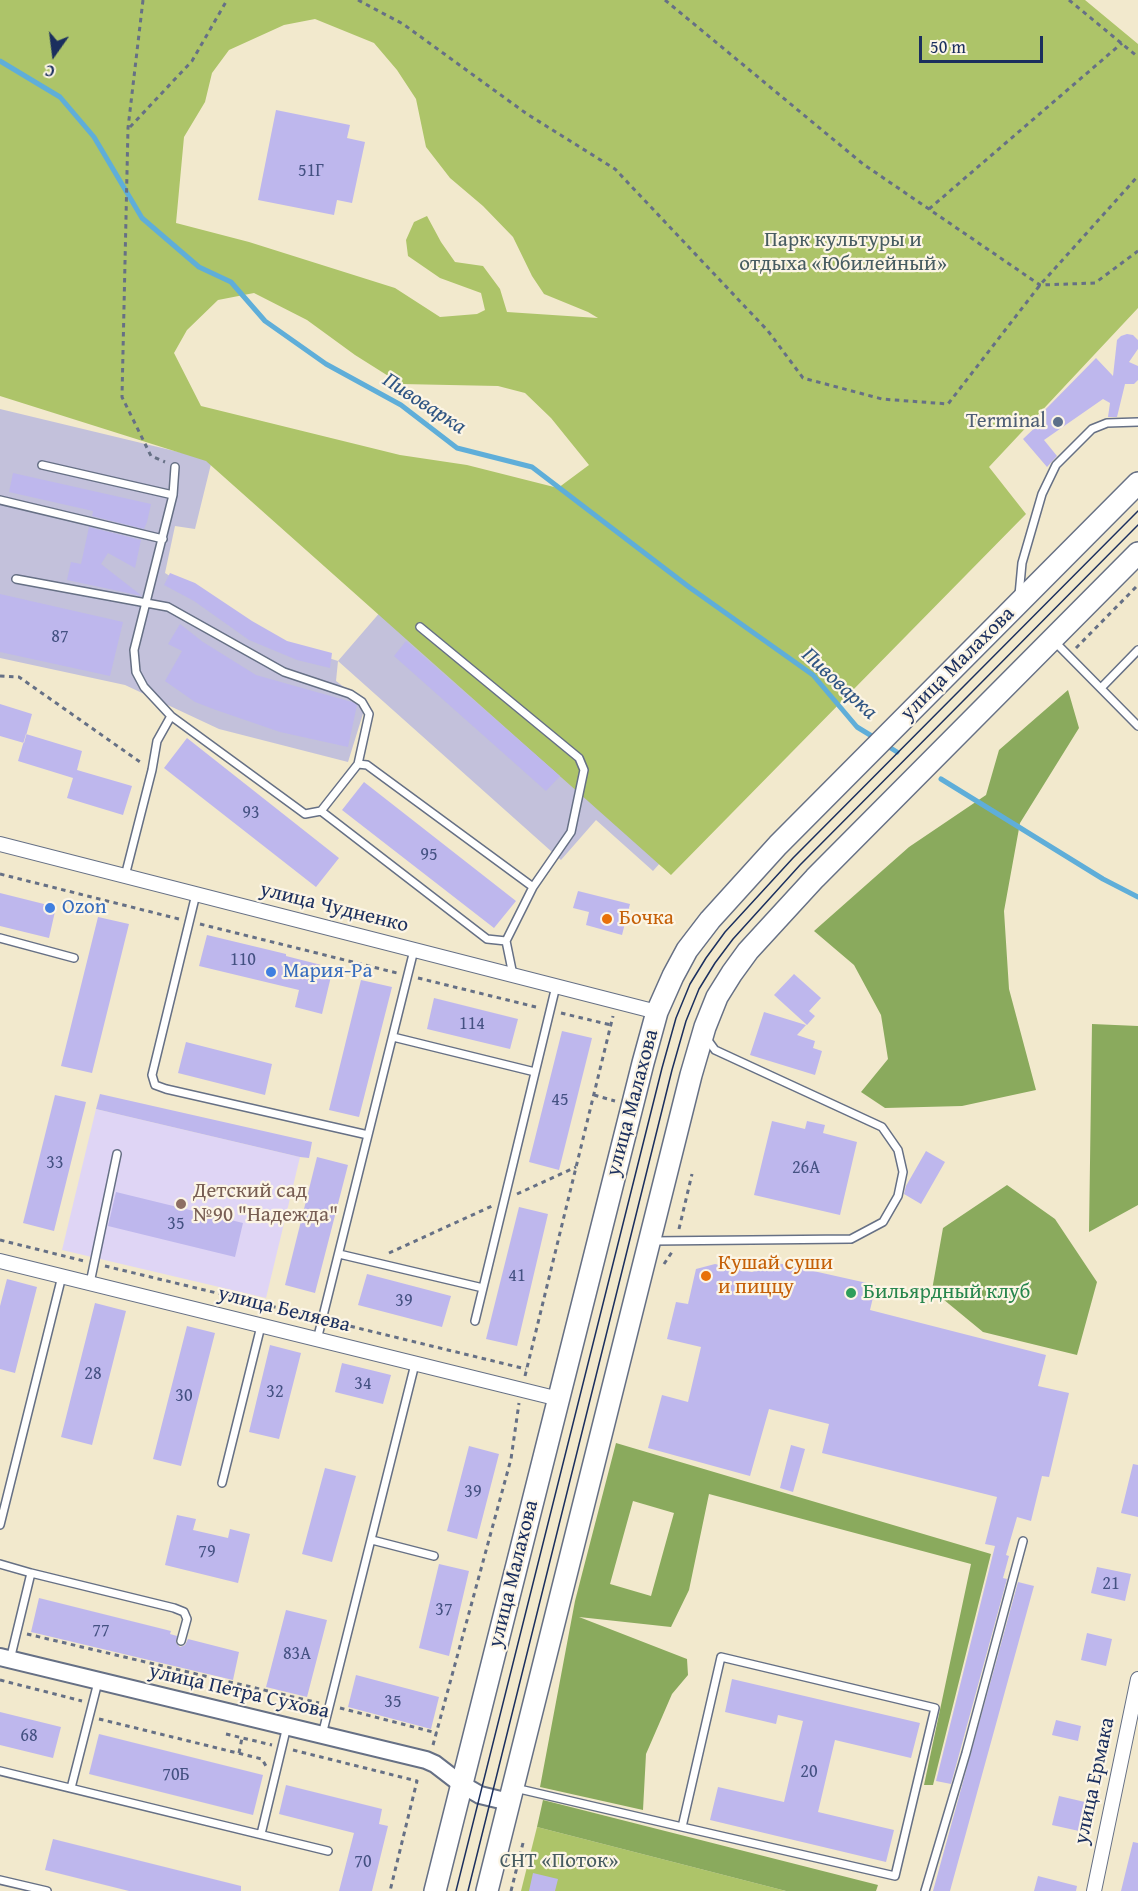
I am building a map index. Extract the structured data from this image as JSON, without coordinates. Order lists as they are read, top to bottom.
{
  "streets": {
    "main road": ["улица Малахова"],
    "street": [
      "улица Чудненко",
      "улица Беляева",
      "улица Петра Сухова",
      "улица Ермака"
    ]
  },
  "crossings": [
    ["улица Малахова", "улица Чудненко"],
    ["улица Малахова", "улица Беляева"],
    ["улица Малахова", "улица Петра Сухова"]
  ],
  "water": ["Пивоварка"],
  "parks": ["Парк культуры и отдыха «Юбилейный»", "СНТ «Поток»"],
  "places": [
    "Terminal",
    "Ozon",
    "Бочка",
    "Мария-Ра",
    "Детский сад №90 \"Надежда\"",
    "Кушай суши и пиццу",
    "Бильярдный клуб"
  ],
  "house_numbers": [
    "51Г",
    "87",
    "93",
    "95",
    "110",
    "114",
    "45",
    "33",
    "26А",
    "35",
    "41",
    "39",
    "28",
    "34",
    "32",
    "30",
    "39",
    "79",
    "21",
    "37",
    "77",
    "83А",
    "35",
    "68",
    "20",
    "70Б",
    "70"
  ],
  "scale_bar": "50 m",
  "north": "bottom"
}
